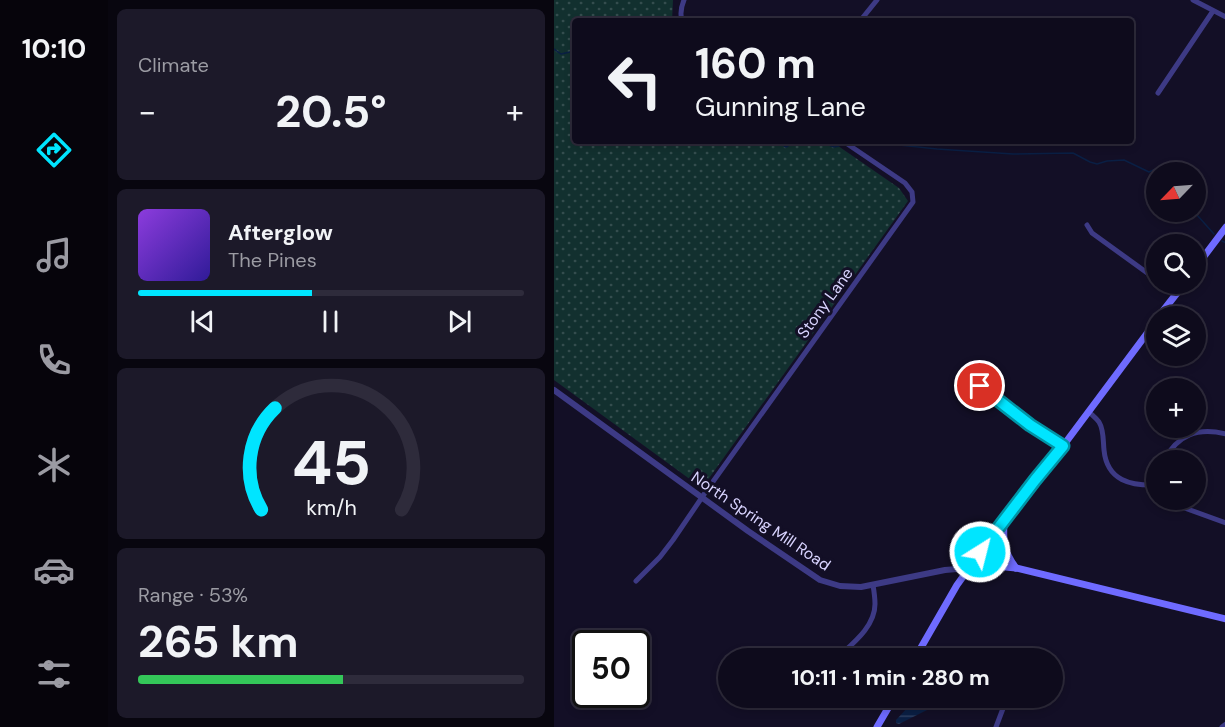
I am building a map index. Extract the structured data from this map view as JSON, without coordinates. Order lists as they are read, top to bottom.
{
  "streets": {
    "main road": ["North Spring Mill Road"],
    "street": ["Stony Lane"]
  },
  "crossings": [
    ["Stony Lane", "North Spring Mill Road"]
  ],
  "north": "bottom left",
  "page": {
    "tabs": "10:10",
    "tile": [
      "Climate",
      ["Range · 53%", "265 km"]
    ],
    "turn": ["160 m", "Gunning Lane"],
    "heat": ["−", "20.5°", "+"],
    "map_buttons": ["+", "−"],
    "song": ["Afterglow", "The Pines"],
    "limit": "50",
    "trip": "10:11 · 1 min · 280 m",
    "gauge": ["45", "km/h"]
  }
}
